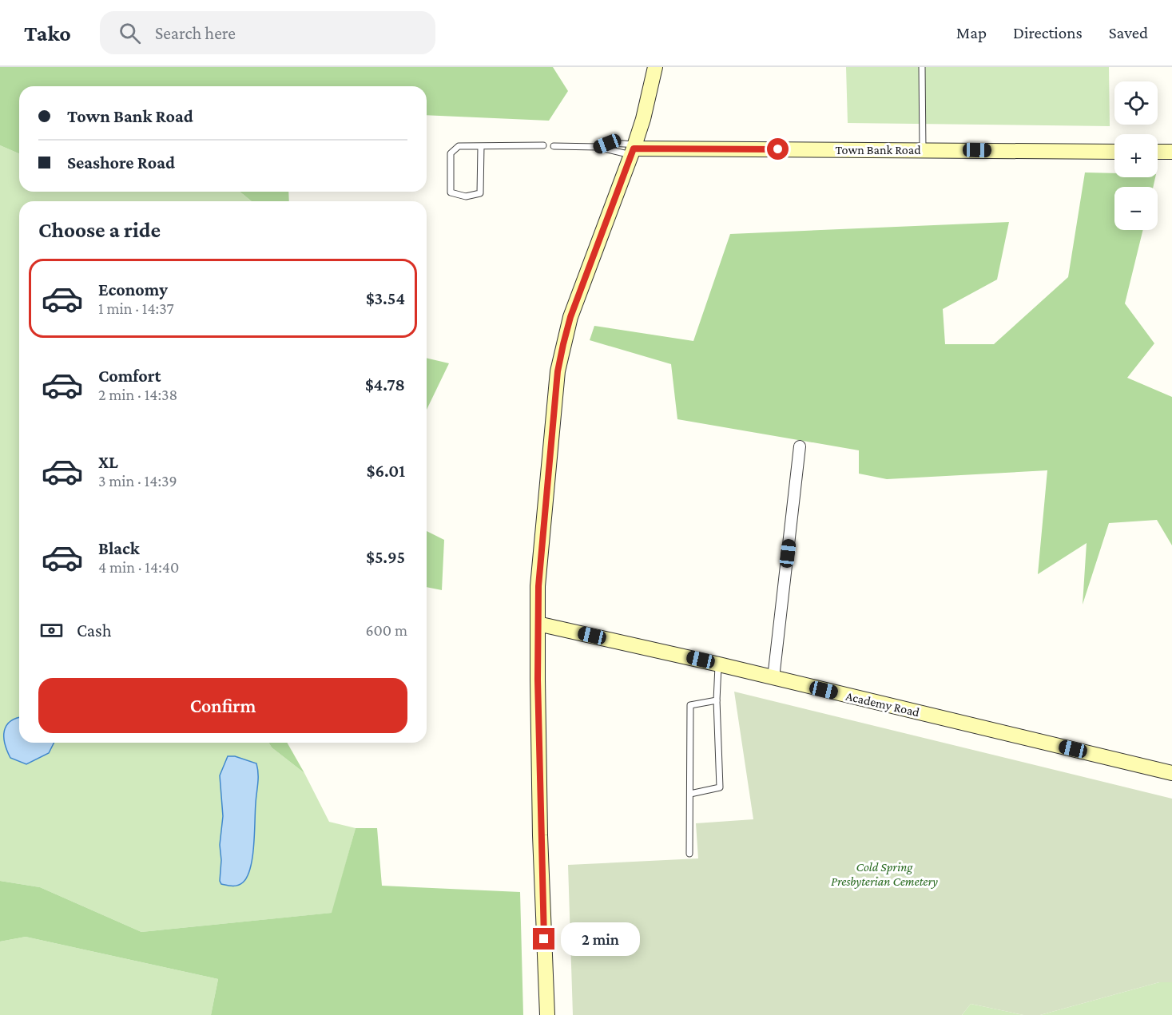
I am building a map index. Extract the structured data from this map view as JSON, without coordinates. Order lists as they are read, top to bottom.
{
  "streets": {
    "street": ["Town Bank Road", "Academy Road"]
  },
  "parks": ["Cold Spring Presbyterian Cemetery"],
  "page": {
    "header": "Tako",
    "search": "Search here",
    "nav": ["Map", "Directions", "Saved"],
    "map_buttons": ["+", "−"],
    "banner": ["Town Bank Road", "Seashore Road"],
    "heading": "Choose a ride",
    "list": [
      {
        "name": "Economy",
        "note": "1 min · 14:37",
        "value": "$3.54"
      },
      {
        "name": "Comfort",
        "note": "2 min · 14:38",
        "value": "$4.78"
      },
      {
        "name": "XL",
        "note": "3 min · 14:39",
        "value": "$6.01"
      },
      {
        "name": "Black",
        "note": "4 min · 14:40",
        "value": "$5.95"
      }
    ],
    "pay": ["Cash", "600 m"],
    "buttons": "Confirm",
    "bubble": "2 min"
  }
}
